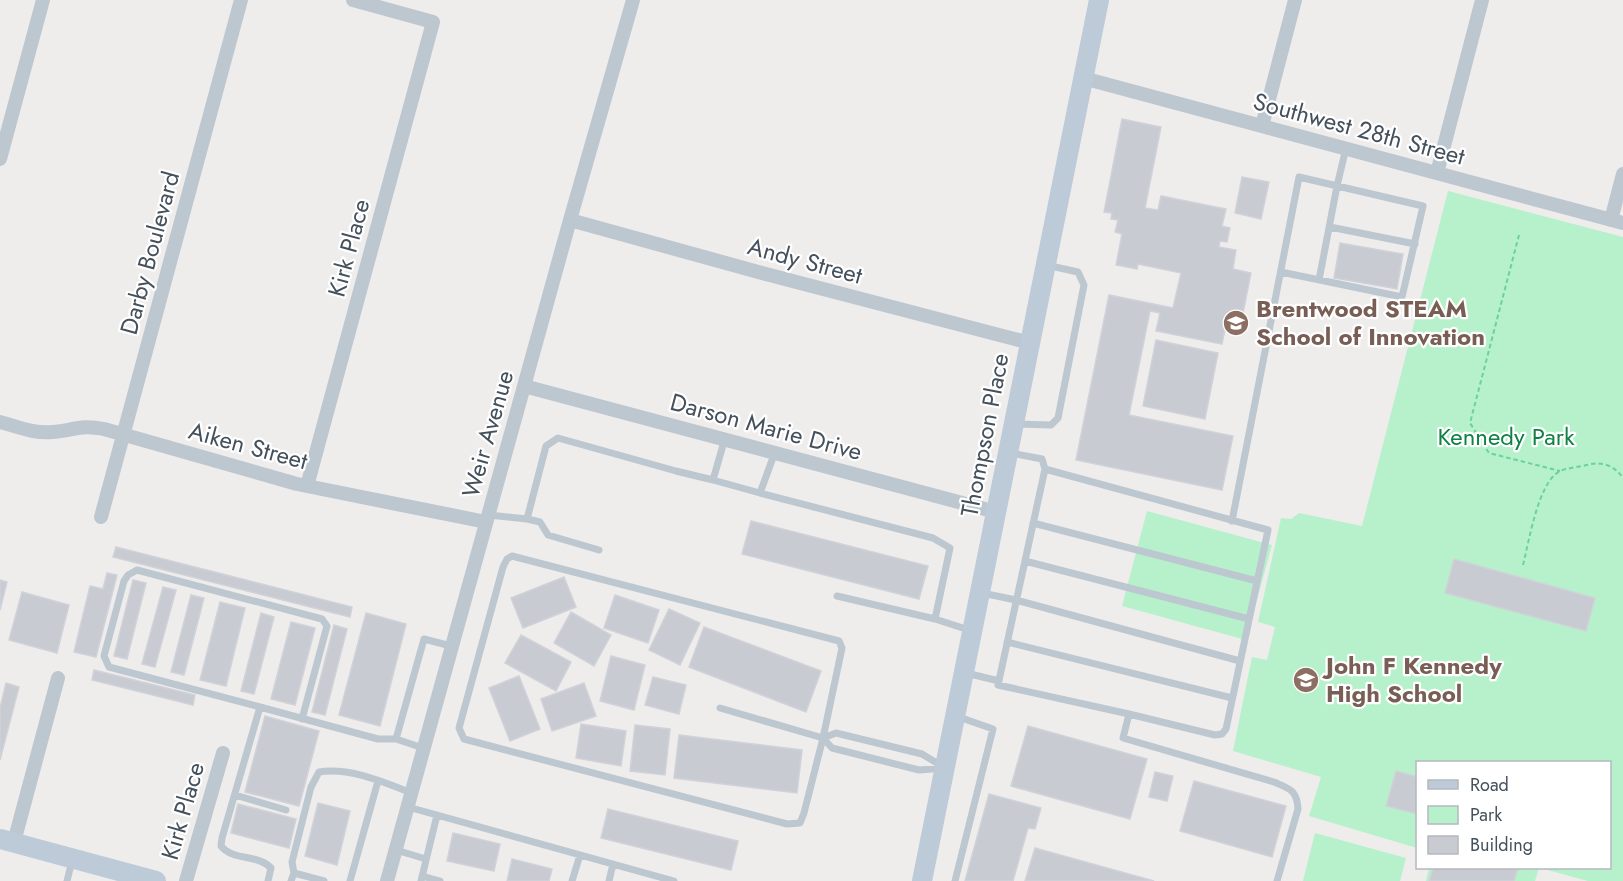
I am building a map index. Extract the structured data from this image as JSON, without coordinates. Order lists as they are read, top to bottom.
{
  "streets": {
    "street": [
      "Southwest 28th Street",
      "Kirk Place",
      "Darby Boulevard",
      "Andy Street",
      "Darson Marie Drive",
      "Weir Avenue",
      "Thompson Place",
      "Aiken Street"
    ]
  },
  "crossings": [
    ["Southwest 28th Street", "Thompson Place"],
    ["Kirk Place", "Aiken Street"],
    ["Darby Boulevard", "Aiken Street"],
    ["Andy Street", "Weir Avenue"],
    ["Andy Street", "Thompson Place"],
    ["Darson Marie Drive", "Weir Avenue"],
    ["Darson Marie Drive", "Thompson Place"],
    ["Weir Avenue", "Aiken Street"]
  ],
  "parks": ["Kennedy Park"],
  "places": {
    "school or university": ["Brentwood STEAM School of Innovation", "John F Kennedy High School"]
  },
  "legend": ["Road", "Park", "Building"]
}
